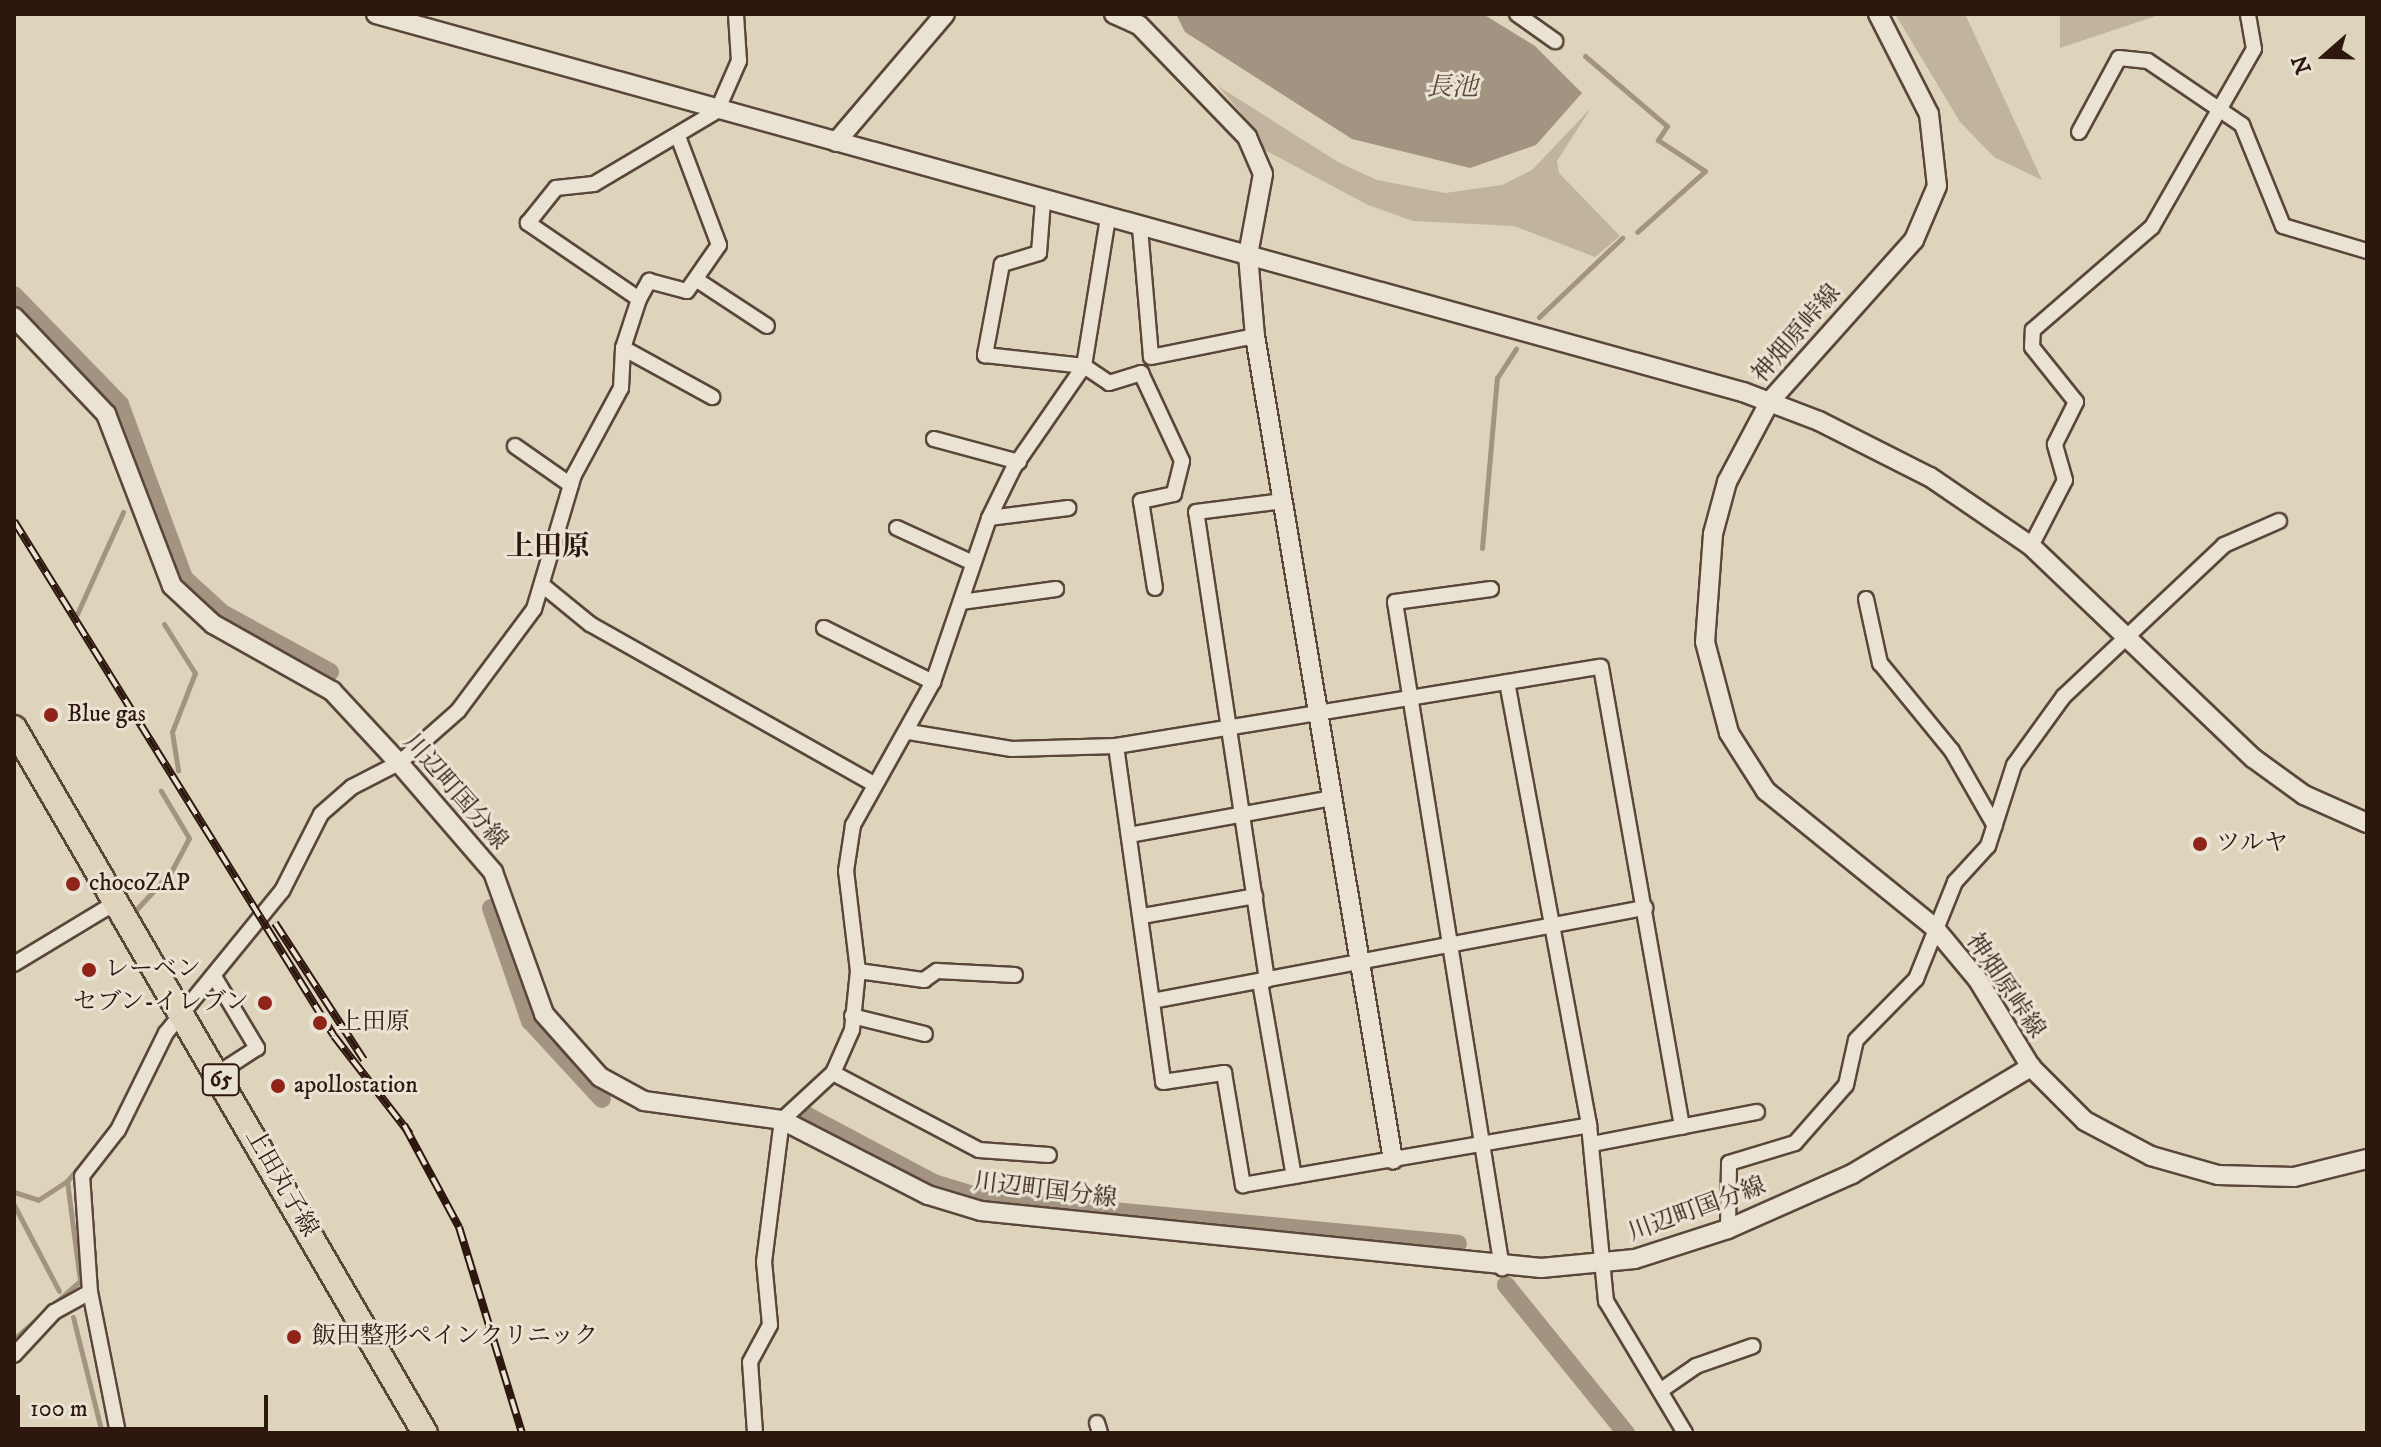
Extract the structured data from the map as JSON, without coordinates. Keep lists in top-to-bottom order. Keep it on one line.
{"streets":{"main road":["65","上田丸子線"],"street":["神畑原峠線","川辺町国分線"]},"crossings":[["神畑原峠線","川辺町国分線"]],"districts":["上田原"],"water":["長池"],"places":["Blue gas","ツルヤ","chocoZAP","レーベン","セブン-イレブン","上田原","apollostation","飯田整形ペインクリニック"],"scale_bar":"100 m","north":"left"}
